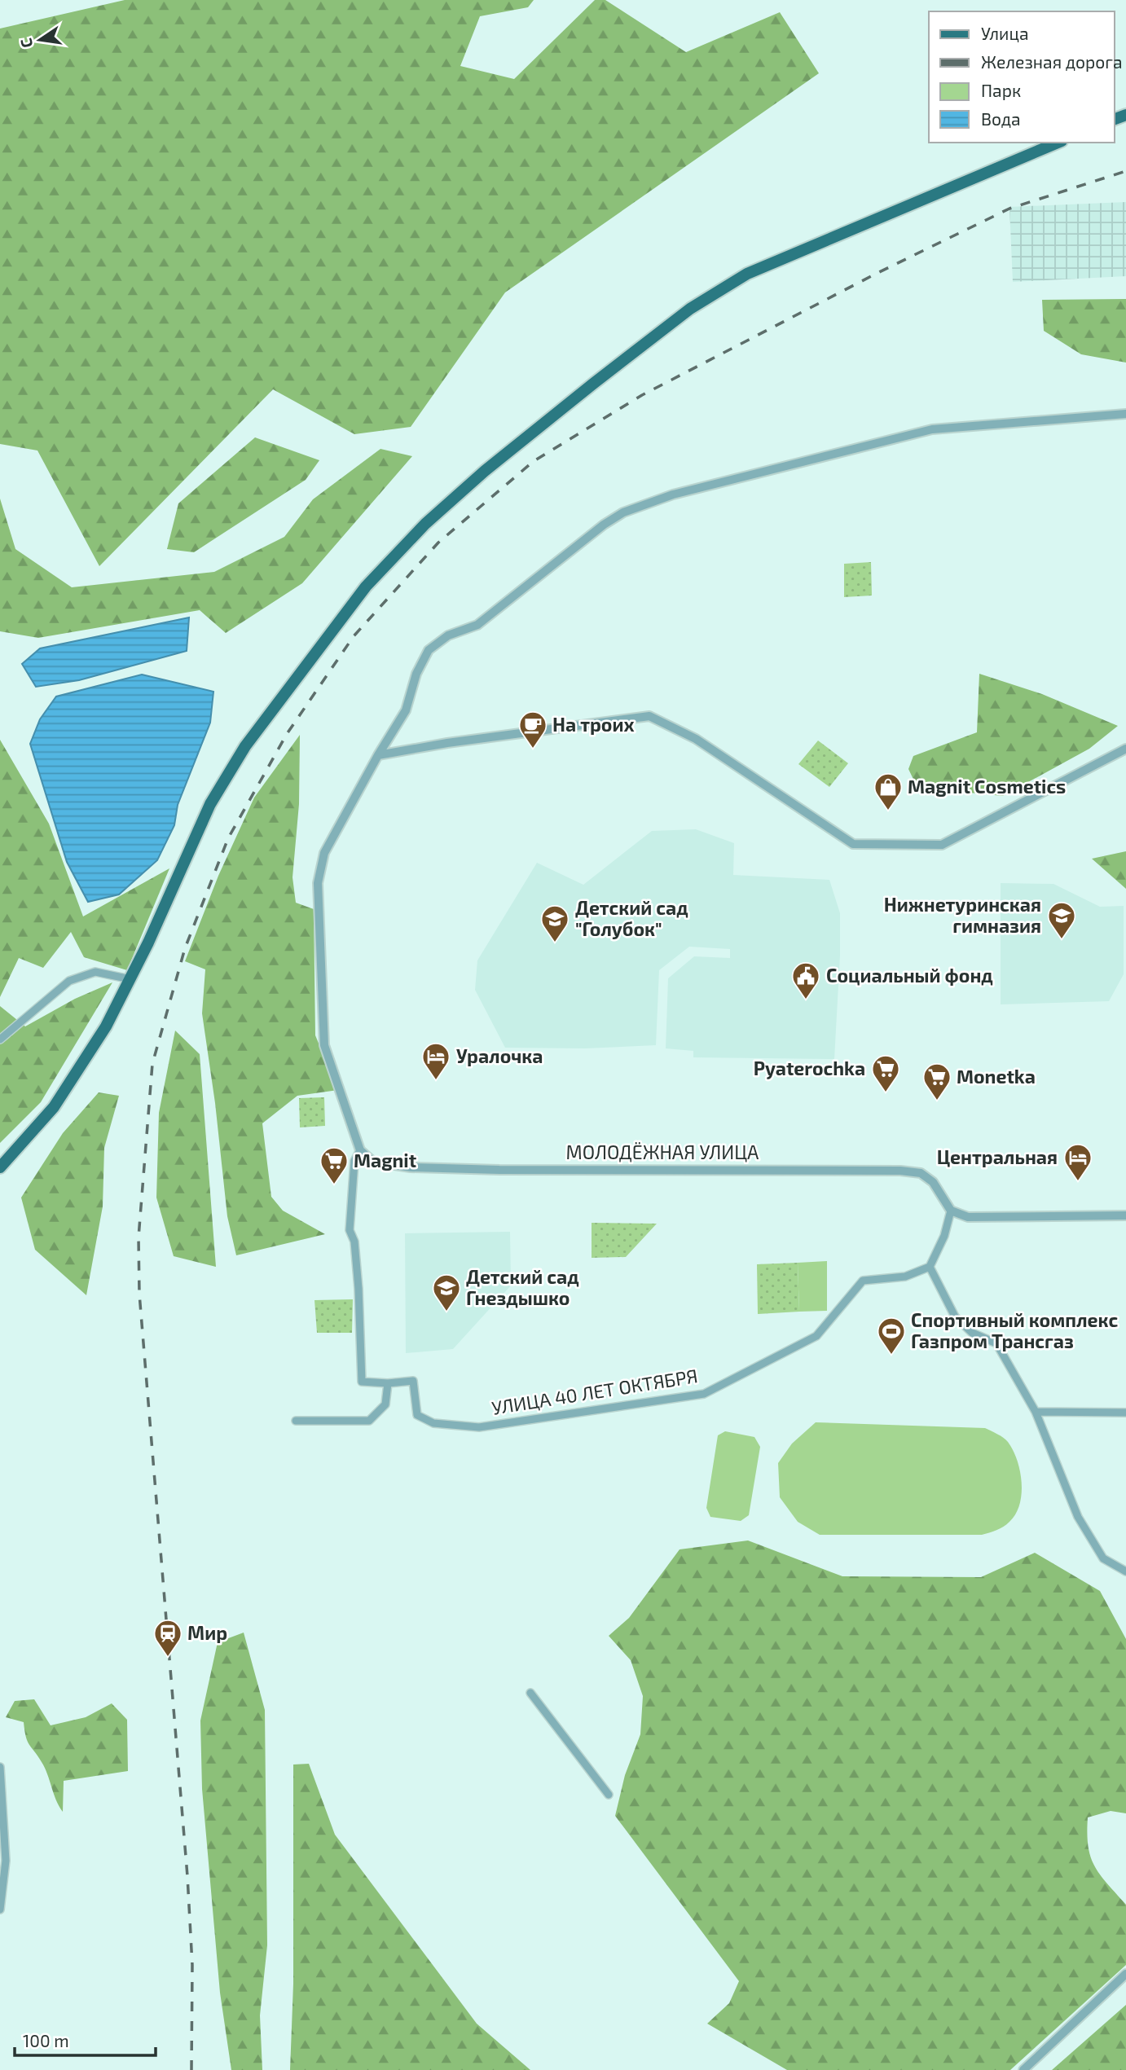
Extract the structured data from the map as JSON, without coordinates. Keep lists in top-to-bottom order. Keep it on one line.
{"streets":{"street":["МОЛОДЁЖНАЯ УЛИЦА","УЛИЦА 40 ЛЕТ ОКТЯБРЯ"]},"places":{"cafe":["На троих"],"shop":["Magnit Cosmetics"],"school or university":["Нижнетуринская гимназия","Детский сад \"Голубок\"","Детский сад Гнездышко"],"public building":["Социальный фонд"],"hotel":["Уралочка","Центральная"],"supermarket":["Pyaterochka","Monetka","Magnit"],"sports":["Спортивный комплекс Газпром Трансгаз"],"station":["Мир"]},"legend":["Улица","Железная дорога","Парк","Вода"],"scale_bar":"100 m","north":"left"}
